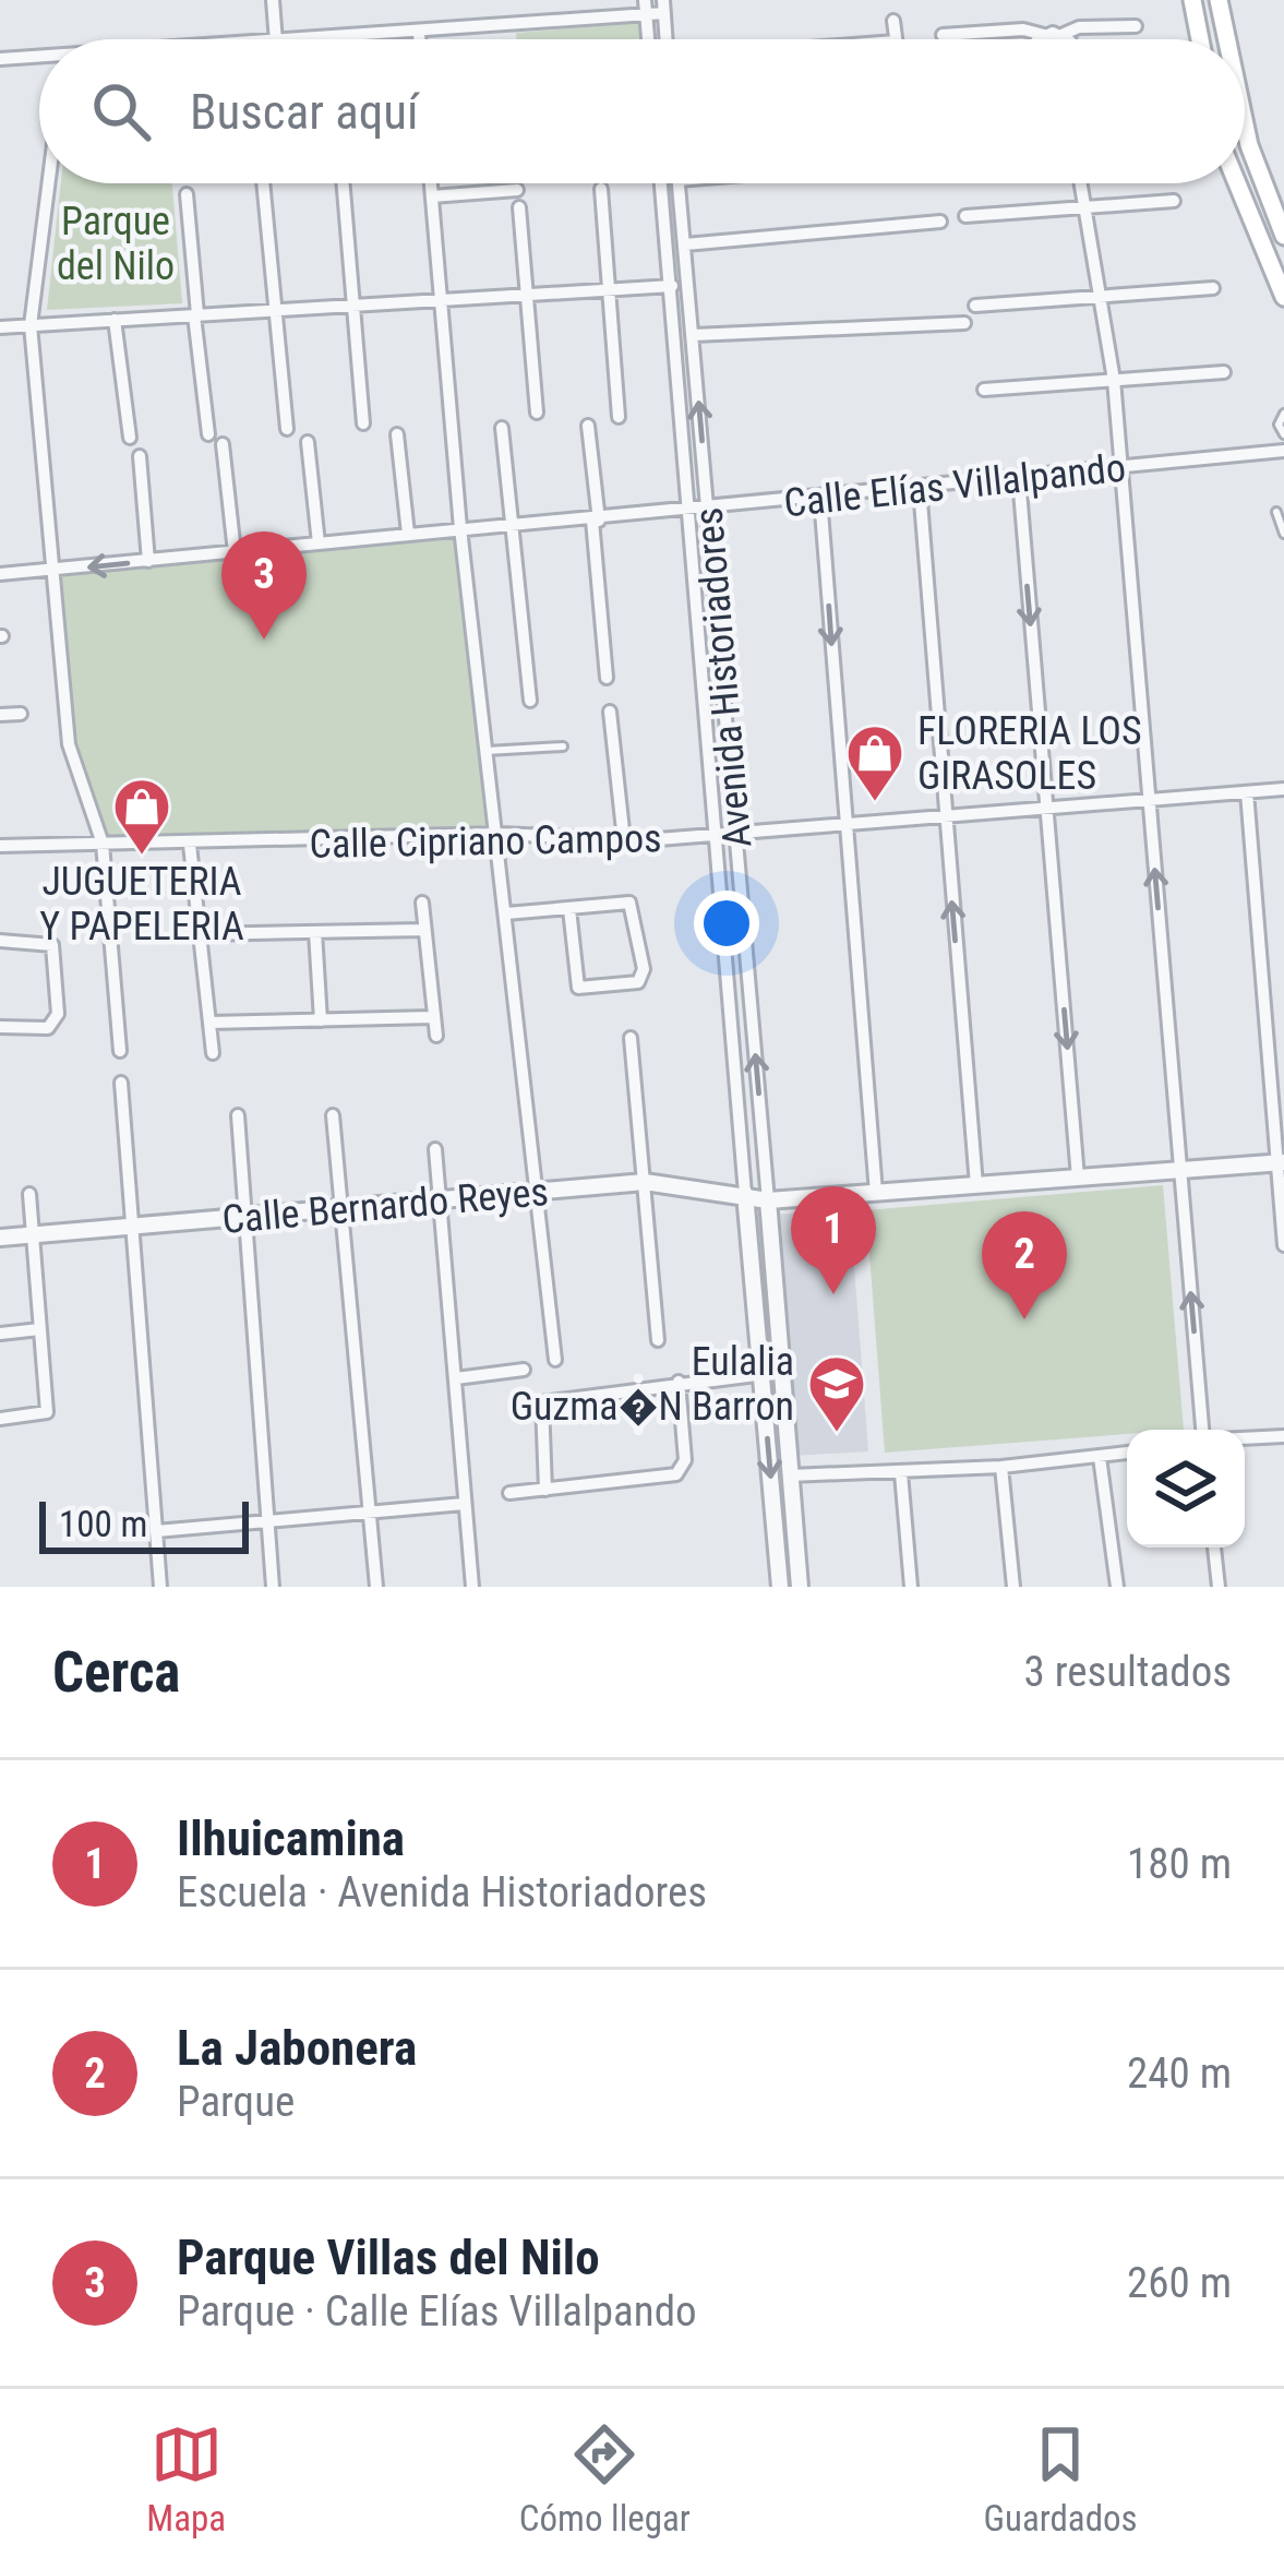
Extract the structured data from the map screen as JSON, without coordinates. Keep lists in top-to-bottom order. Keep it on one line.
{"streets":{"street":["Calle Elías Villalpando","Avenida Historiadores","Calle Cipriano Campos","Calle Bernardo Reyes"]},"crossings":[["Calle Elías Villalpando","Avenida Historiadores"],["Avenida Historiadores","Calle Cipriano Campos"],["Avenida Historiadores","Calle Bernardo Reyes"]],"parks":["Parque del Nilo"],"places":{"shop":["FLORERIA LOS GIRASOLES","JUGUETERIA Y PAPELERIA"],"school or university":["Eulalia Guzma�N Barron"]},"scale_bar":"100 m","page":{"search":"Buscar aquí","pins":["3","1","2"],"scale":"100 m","heading":["Cerca","3 resultados"],"list":[{"mark":"1","name":"Ilhuicamina","note":"Escuela · Avenida Historiadores","value":"180 m"},{"mark":"2","name":"La Jabonera","note":"Parque","value":"240 m"},{"mark":"3","name":"Parque Villas del Nilo","note":"Parque · Calle Elías Villalpando","value":"260 m"}],"nav":["Mapa","Cómo llegar","Guardados"]}}
